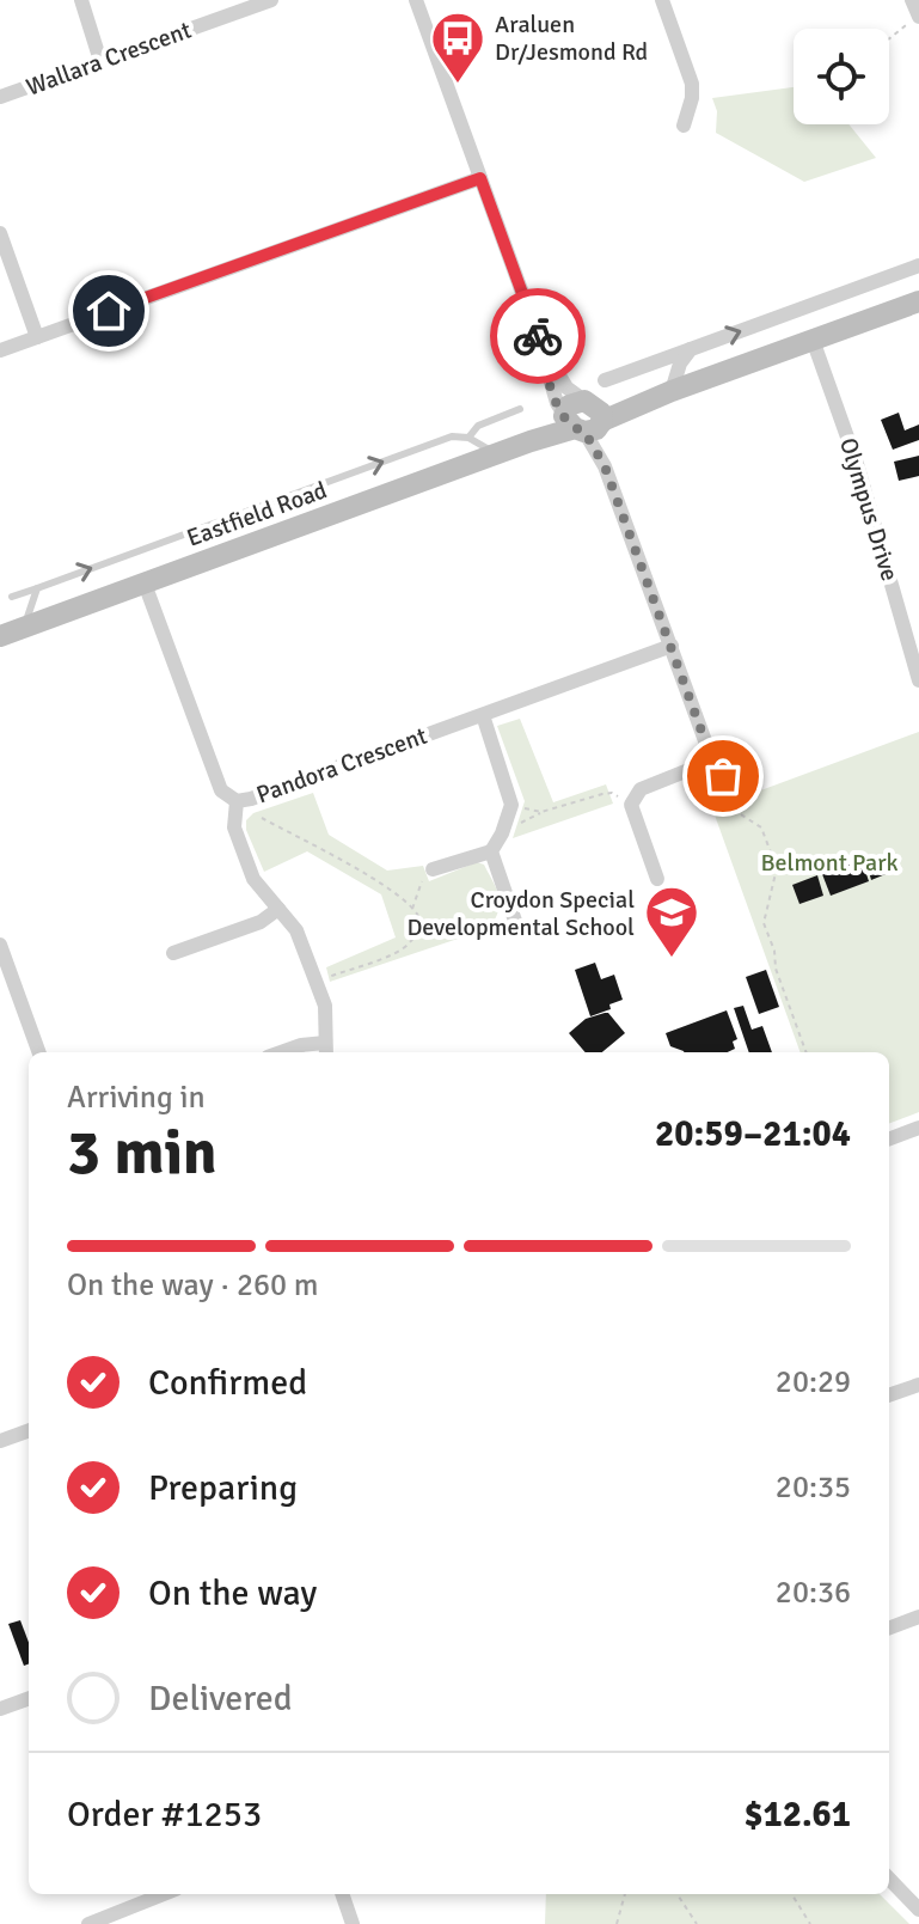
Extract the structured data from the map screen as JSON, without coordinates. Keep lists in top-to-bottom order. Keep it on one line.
{"streets":{"main road":["Eastfield Road"],"street":["Wallara Crescent","Olympus Drive","Pandora Crescent"]},"crossings":[["Olympus Drive","Eastfield Road"],["Eastfield Road","Pandora Crescent"]],"parks":["Belmont Park"],"places":{"bus stop":["Araluen Dr/Jesmond Rd"],"school or university":["Croydon Special Developmental School"]},"page":{"heading":["3 min","Arriving in","20:59–21:04"],"panel":["Order #1253","$12.61"],"bar":"On the way · 260 m","list":[["Confirmed","20:29"],["Preparing","20:35"],["On the way","20:36"],"Delivered"]}}
